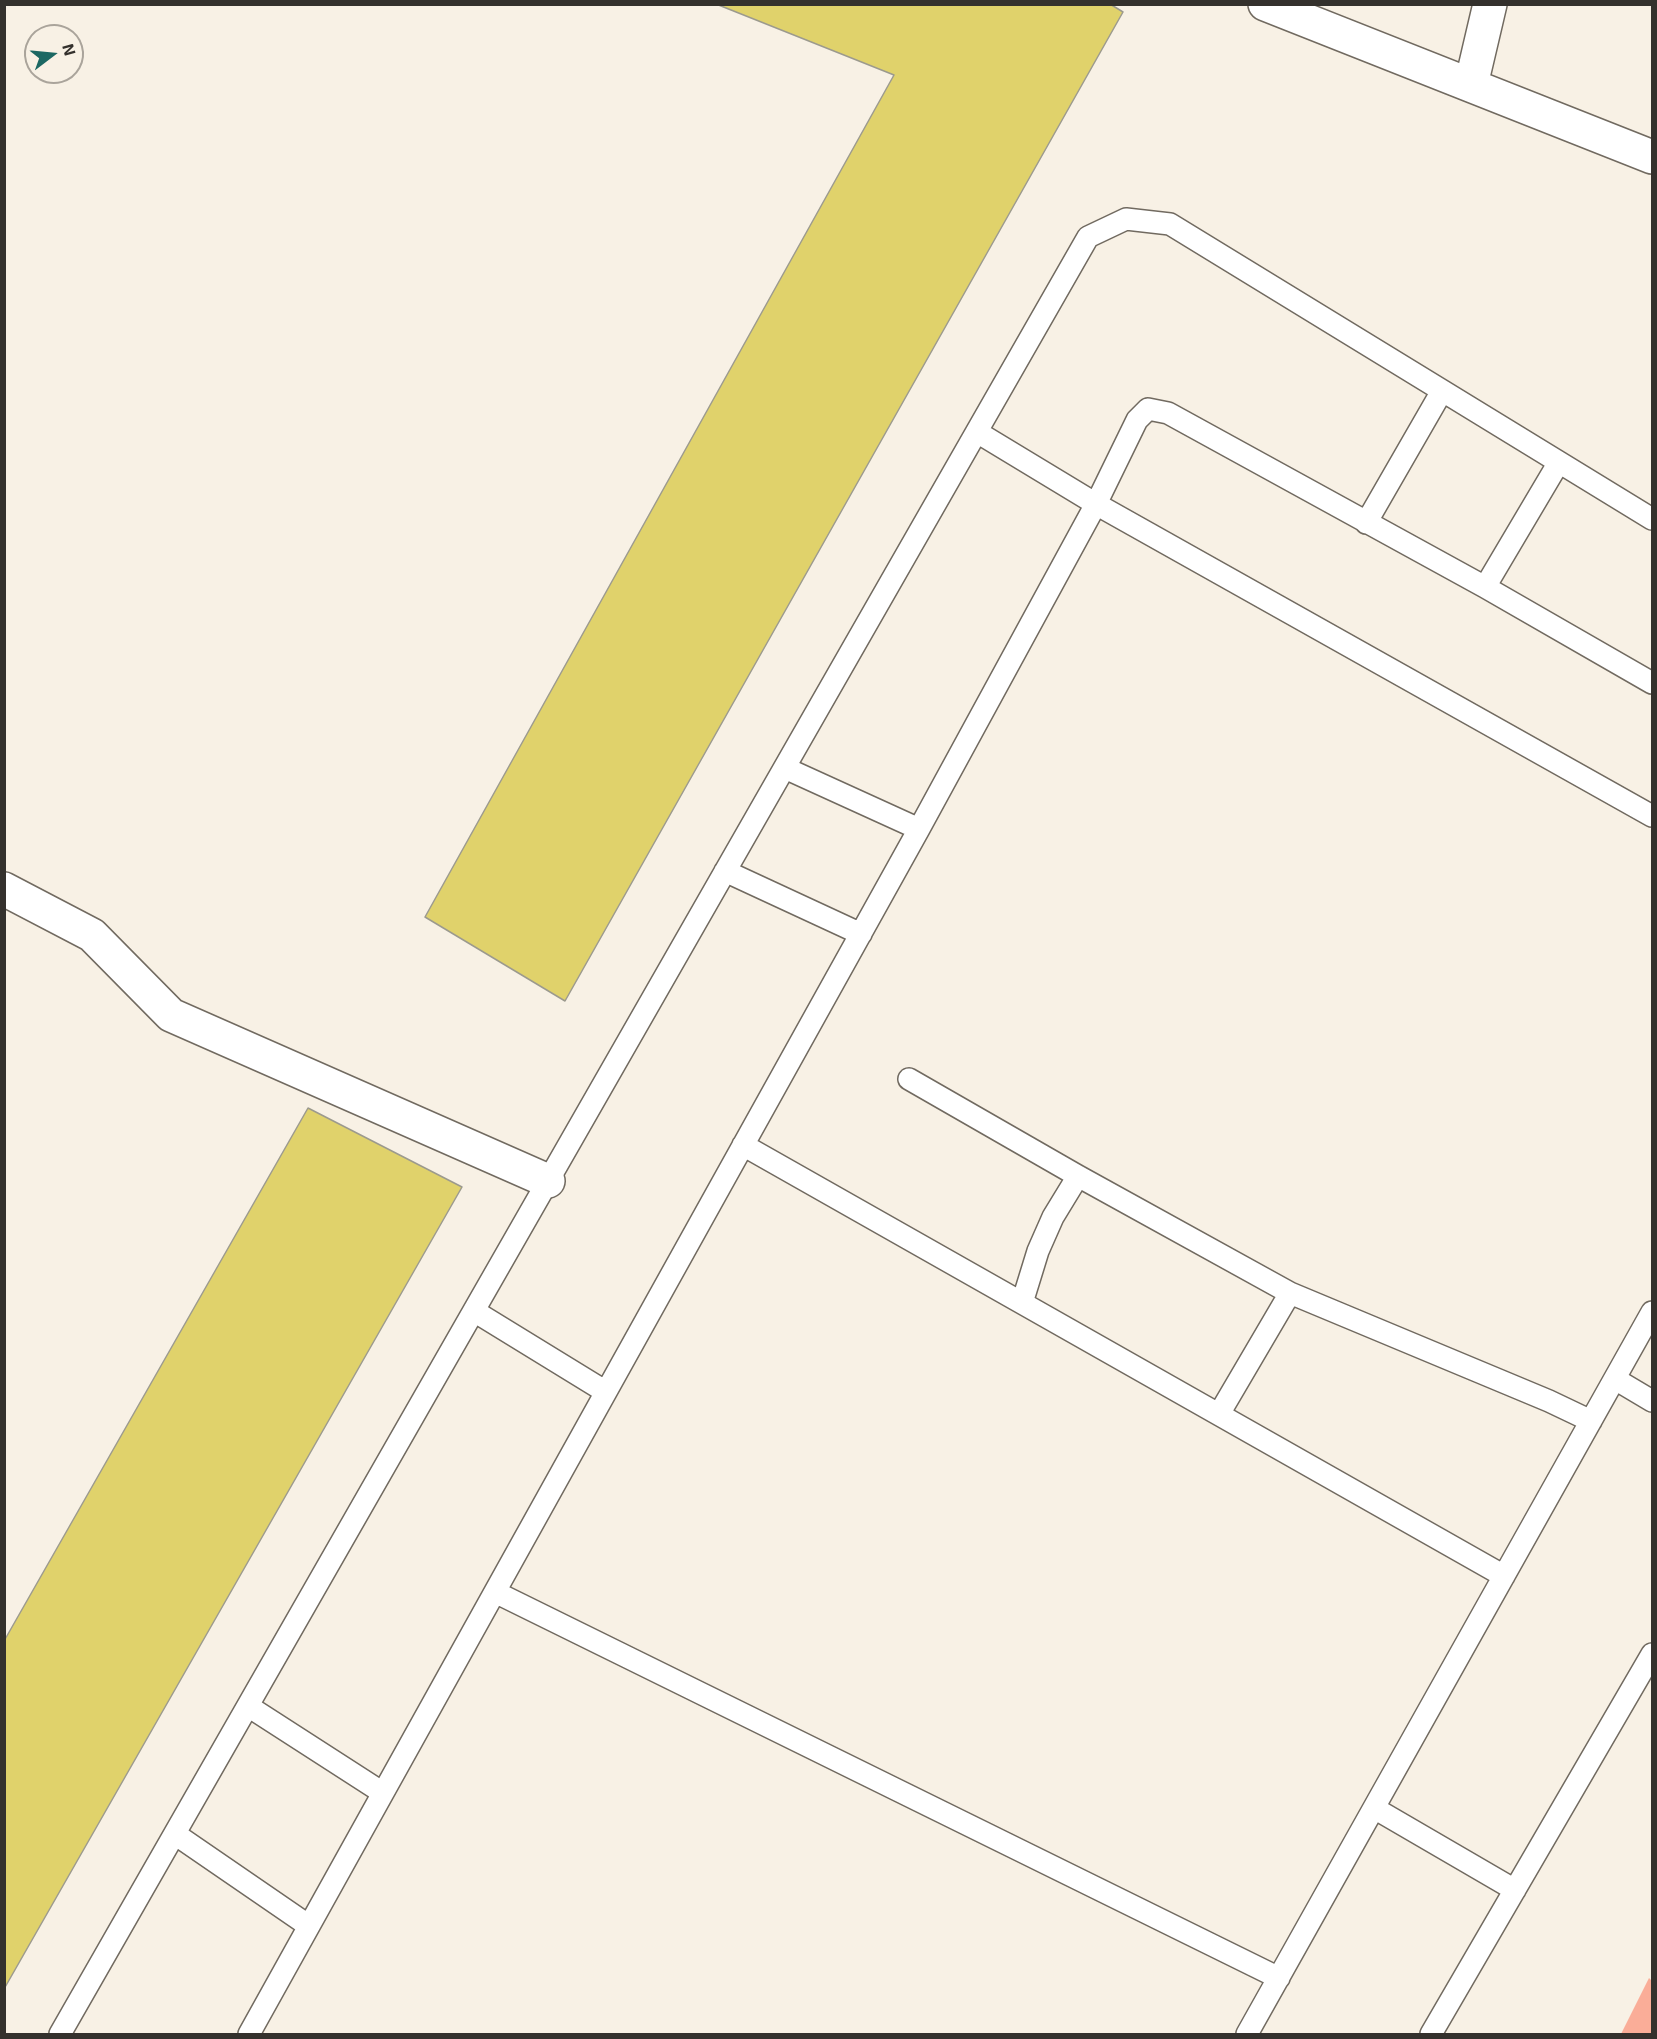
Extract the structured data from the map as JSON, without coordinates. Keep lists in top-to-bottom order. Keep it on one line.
{"north":"right"}
